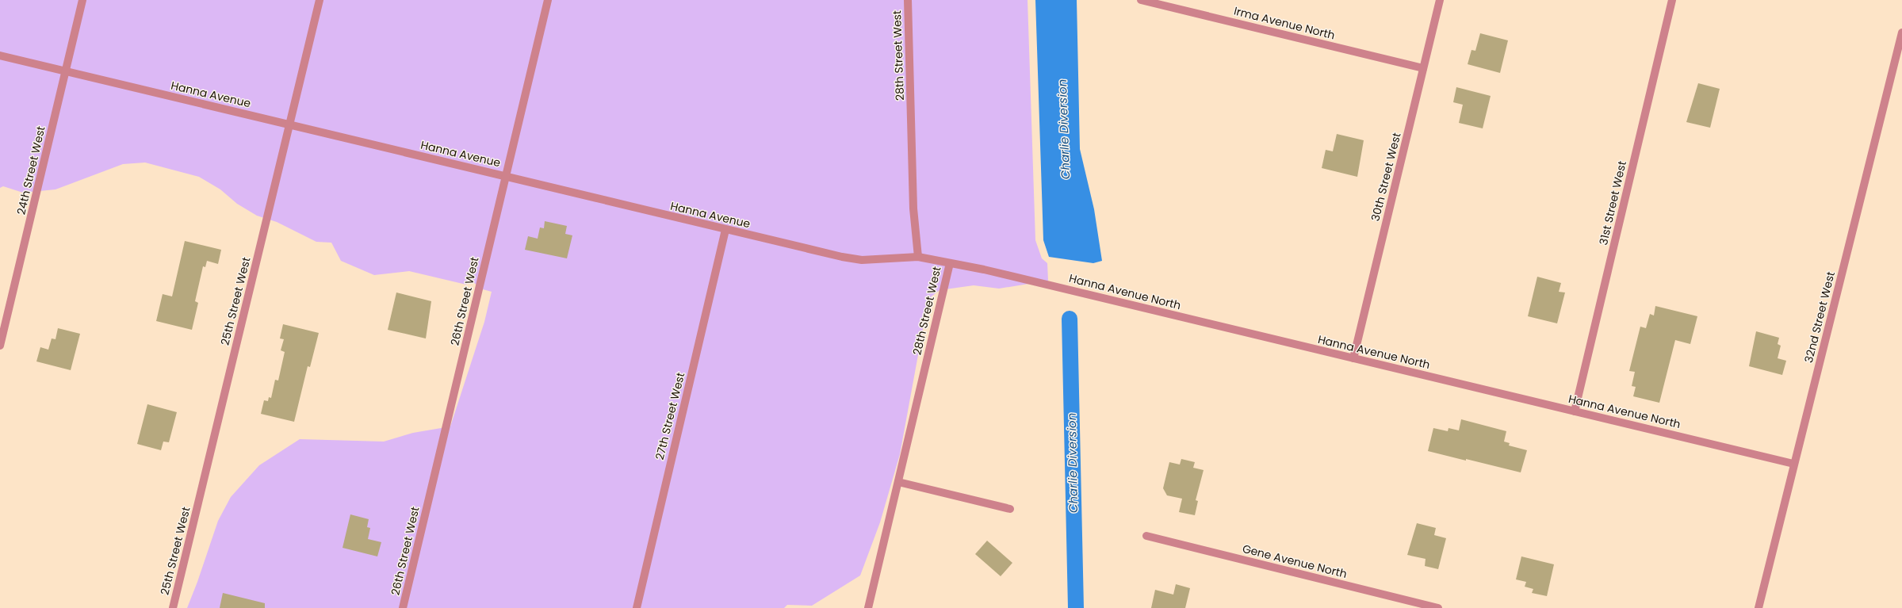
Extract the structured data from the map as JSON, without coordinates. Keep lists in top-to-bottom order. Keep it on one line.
{"streets":{"street":["Irma Avenue North","28th Street West","Hanna Avenue","24th Street West","30th Street West","31st Street West","Hanna Avenue North","25th Street West","26th Street West","32nd Street West","27th Street West","Gene Avenue North"]},"crossings":[["Irma Avenue North","30th Street West"],["28th Street West","Hanna Avenue"],["28th Street West","Hanna Avenue North"],["Hanna Avenue","24th Street West"],["Hanna Avenue","25th Street West"],["Hanna Avenue","26th Street West"],["Hanna Avenue","27th Street West"],["30th Street West","Hanna Avenue North"],["31st Street West","Hanna Avenue North"],["Hanna Avenue North","32nd Street West"]],"water":["Charlie Diversion"]}
